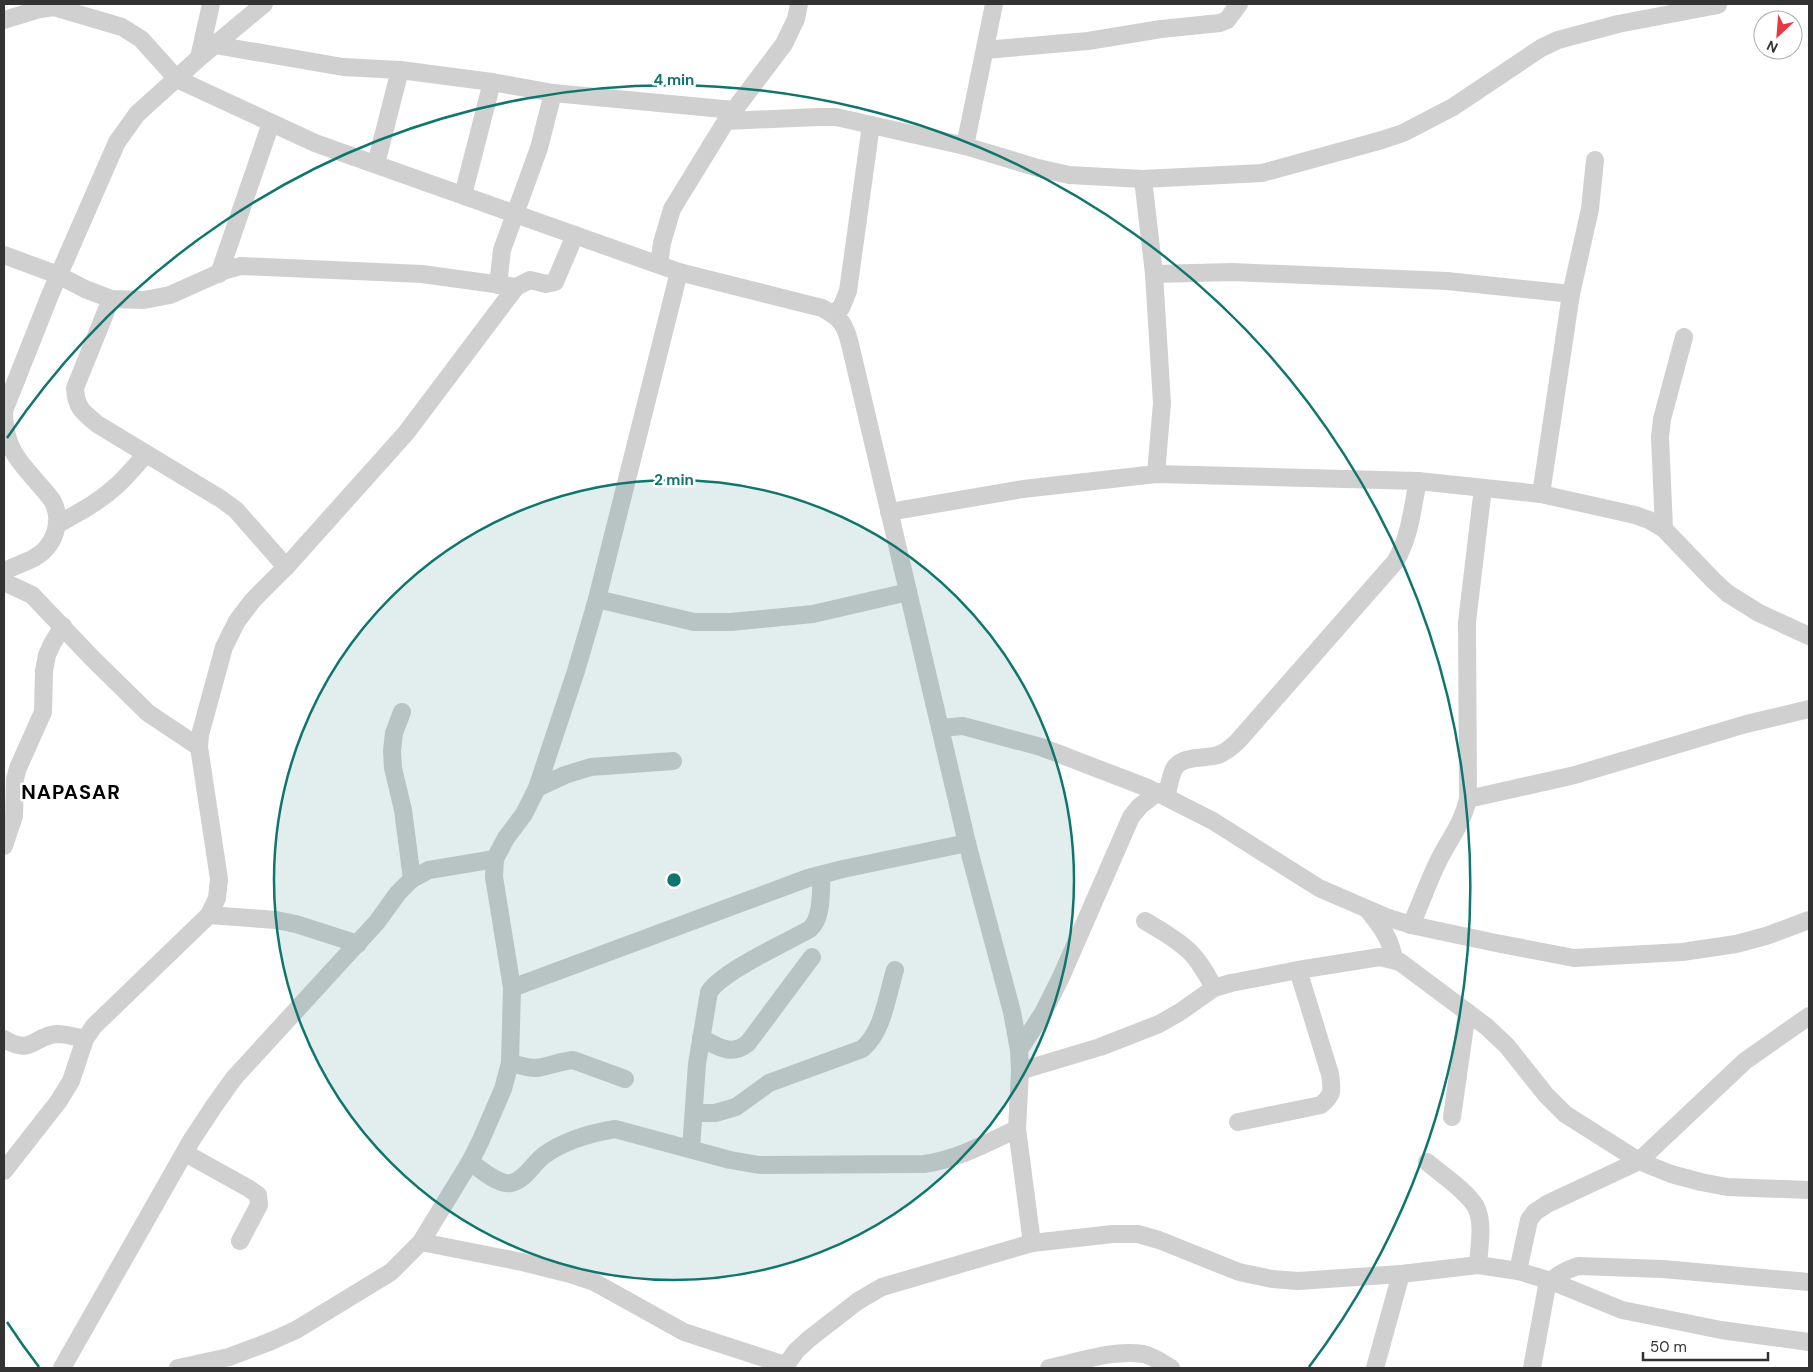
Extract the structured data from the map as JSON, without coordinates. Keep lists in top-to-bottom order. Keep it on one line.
{"districts":["NAPASAR"],"scale_bar":"50 m","north":"bottom left","rings":["4 min","2 min"]}
